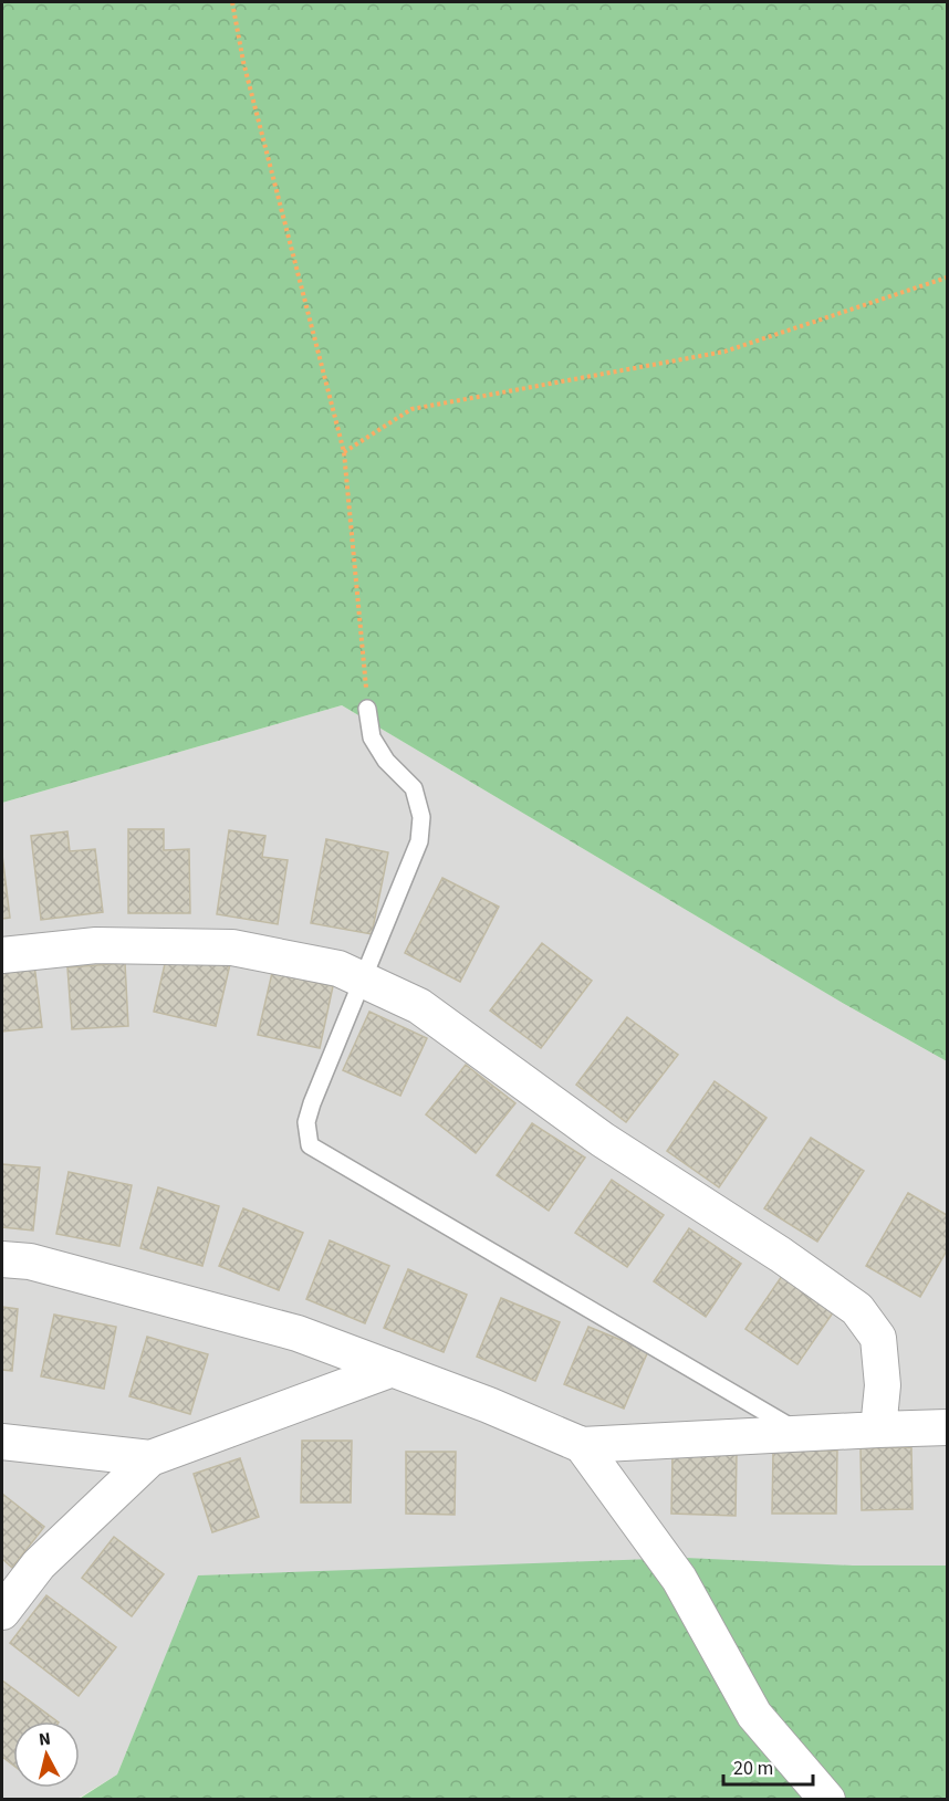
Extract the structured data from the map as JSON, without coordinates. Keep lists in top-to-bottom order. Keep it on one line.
{"scale_bar":"20 m","north":"top"}
